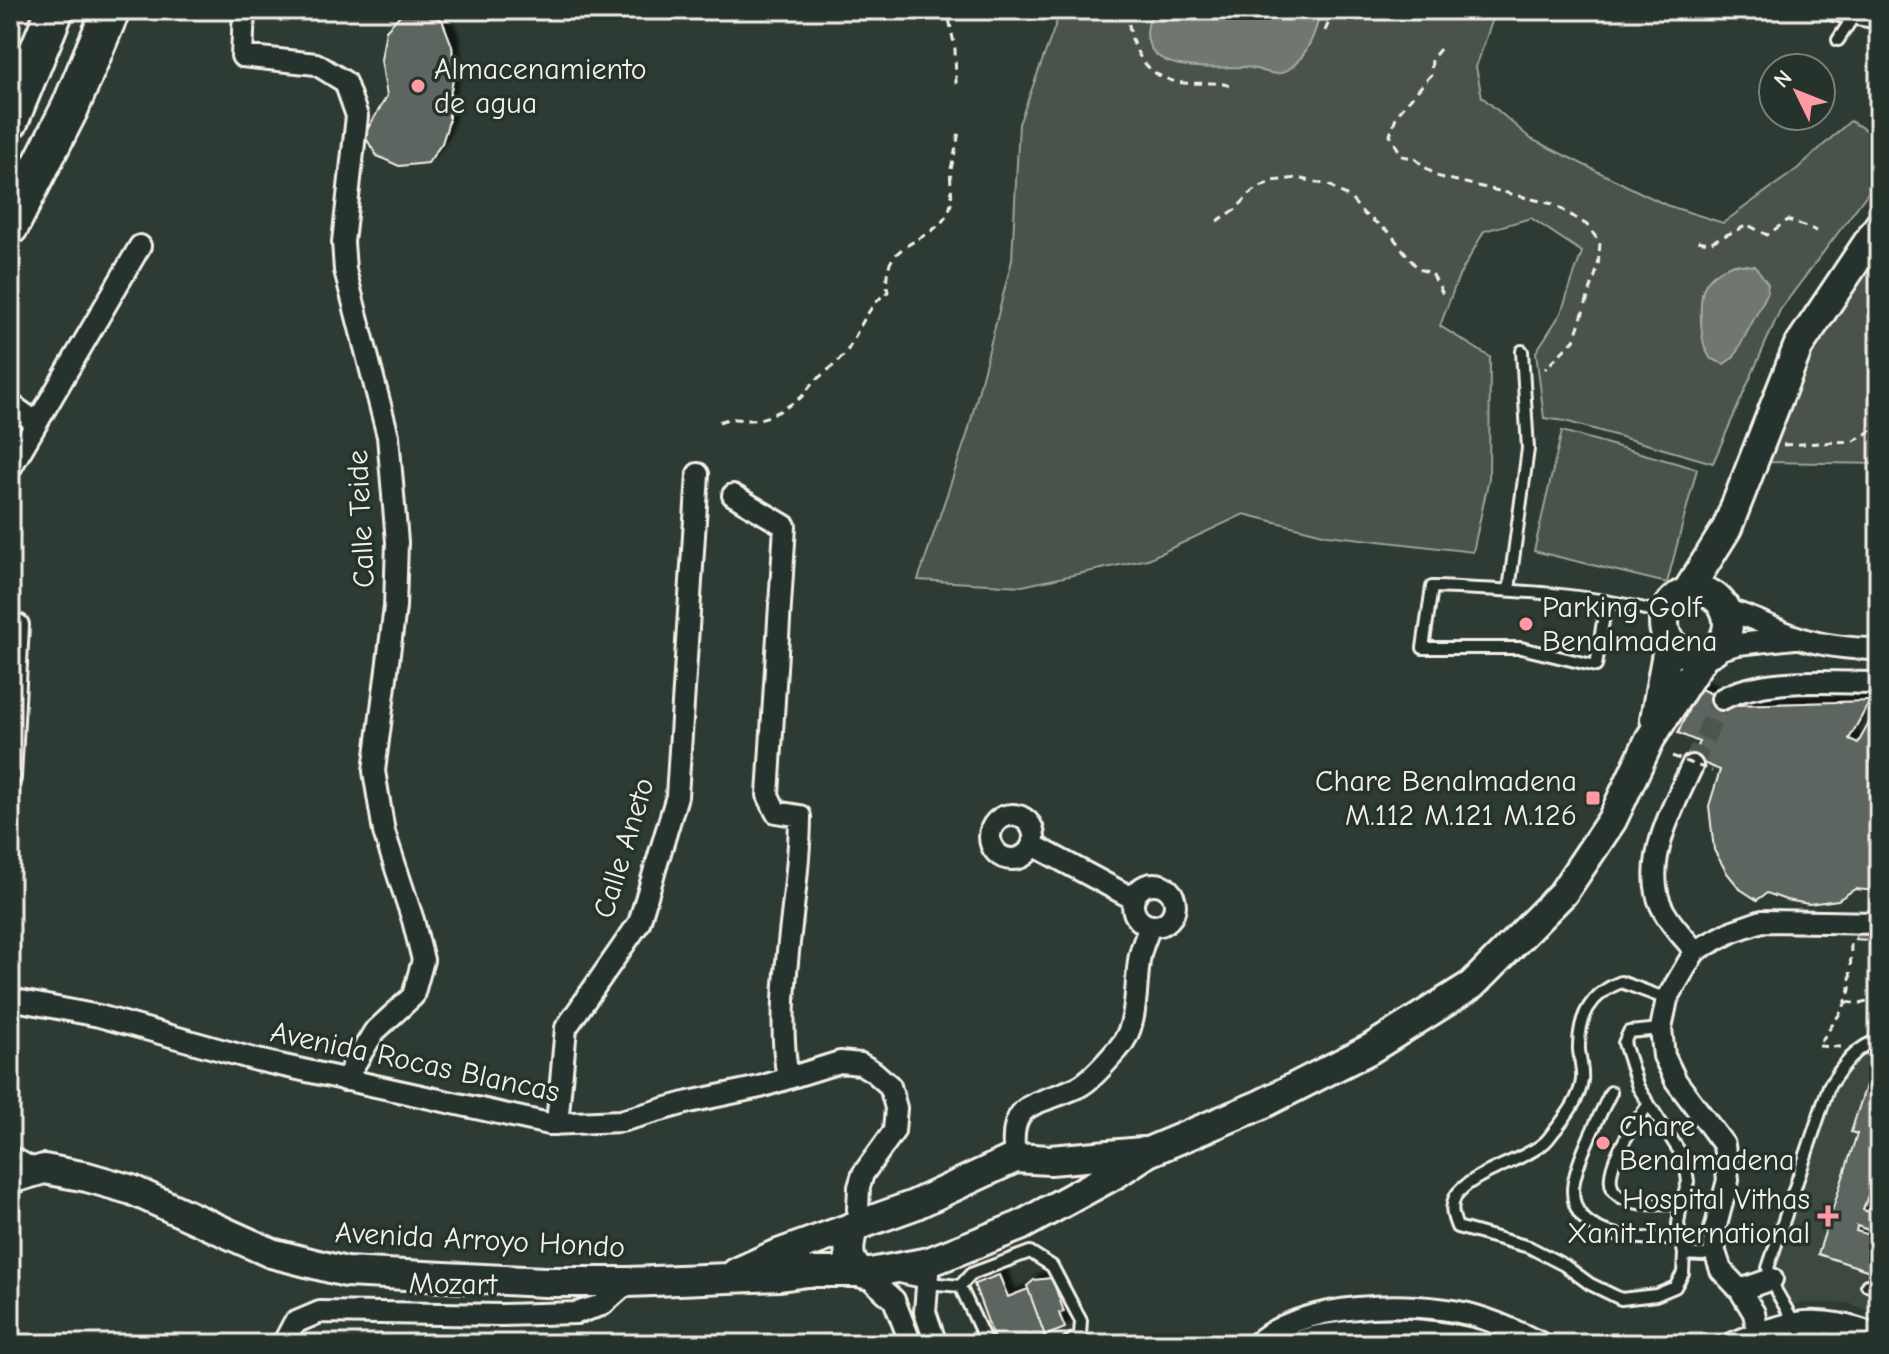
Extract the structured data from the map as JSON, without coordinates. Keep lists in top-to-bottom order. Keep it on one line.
{"streets":{"main road":["Avenida Arroyo Hondo"],"street":["Calle Teide","Calle Aneto","Avenida Rocas Blancas","Mozart"]},"crossings":[["Calle Teide","Avenida Rocas Blancas"],["Calle Aneto","Avenida Rocas Blancas"],["Avenida Rocas Blancas","Avenida Arroyo Hondo"],["Avenida Arroyo Hondo","Mozart"]],"places":{"other":["Almacenamiento de agua","Parking Golf Benalmadena","Chare Benalmadena"],"transit":["Chare Benalmadena M.112 M.121 M.126"],"health":["Hospital Vithas Xanit International"]},"north":"top left"}
